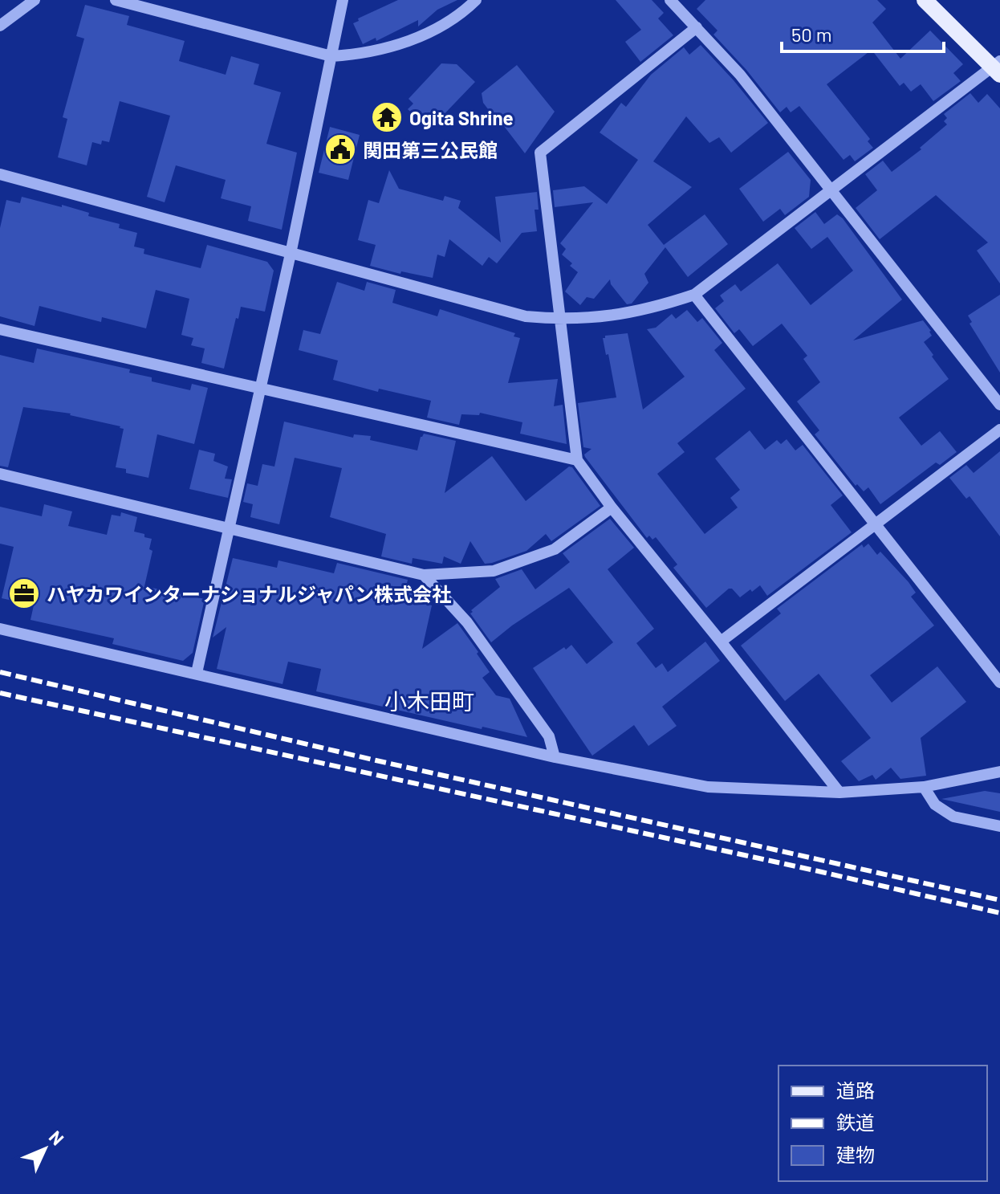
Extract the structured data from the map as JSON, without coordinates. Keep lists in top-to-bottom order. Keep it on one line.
{"districts":["小木田町"],"places":{"temple":["Ogita Shrine"],"public building":["関田第三公民館"],"office":["ハヤカワインターナショナルジャパン株式会社"]},"legend":["道路","鉄道","建物"],"scale_bar":"50 m","north":"top right"}
